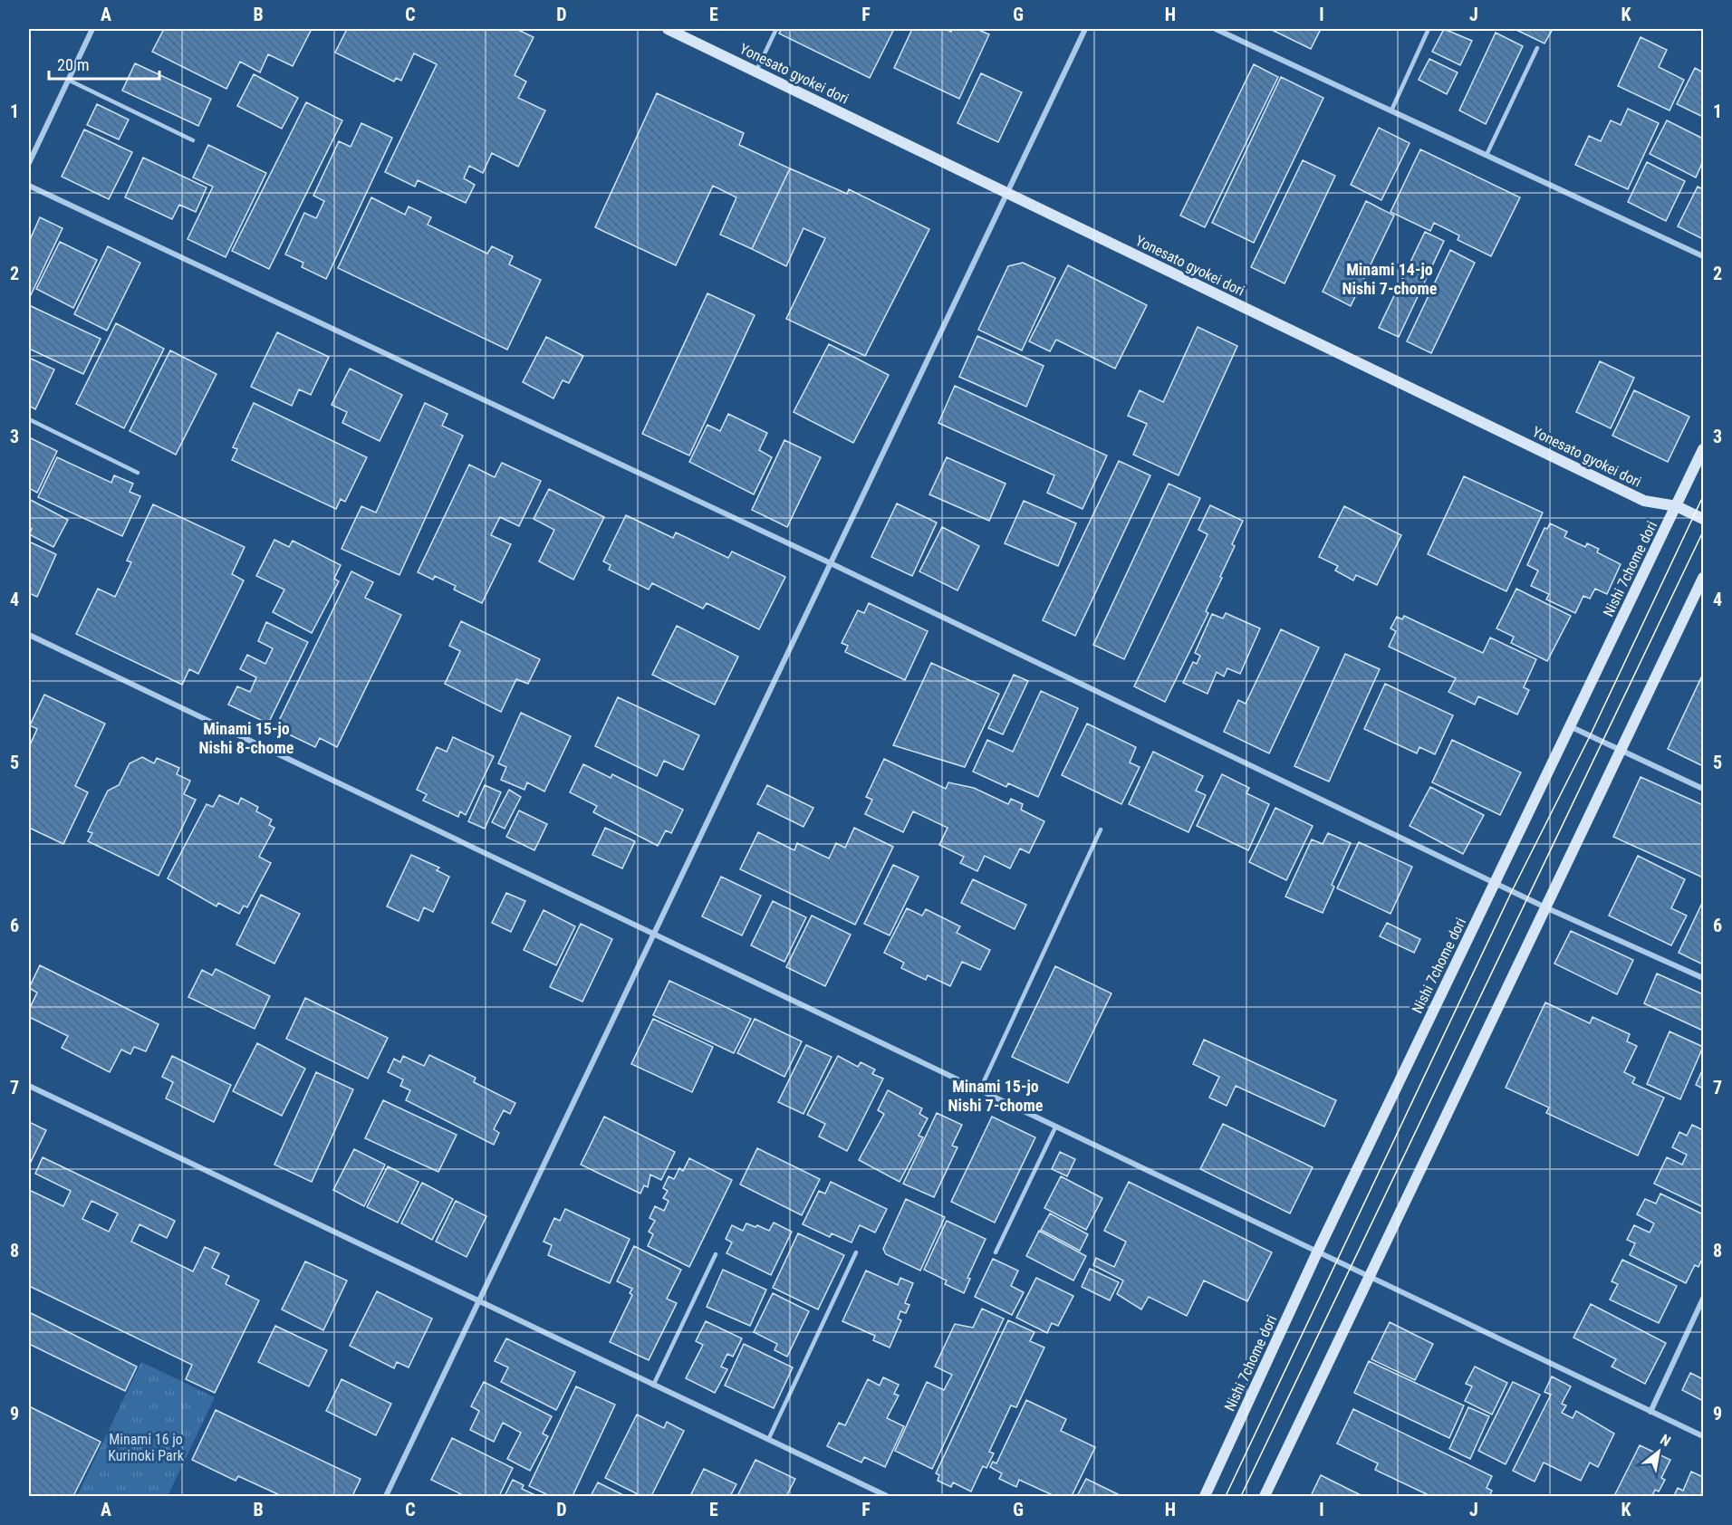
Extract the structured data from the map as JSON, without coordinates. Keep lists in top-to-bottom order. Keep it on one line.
{"streets":{"street":["Yonesato gyokei dori","Nishi 7chome dori"]},"crossings":[["Yonesato gyokei dori","Nishi 7chome dori"]],"districts":["Minami 14-jo Nishi 7-chome","Minami 15-jo Nishi 8-chome","Minami 15-jo Nishi 7-chome"],"parks":["Minami 16 jo Kurinoki Park"],"scale_bar":"20 m","north":"top right","grid":{"columns":["A","B","C","D","E","F","G","H","I","J","K"],"rows":["1","2","3","4","5","6","7","8","9"]}}
